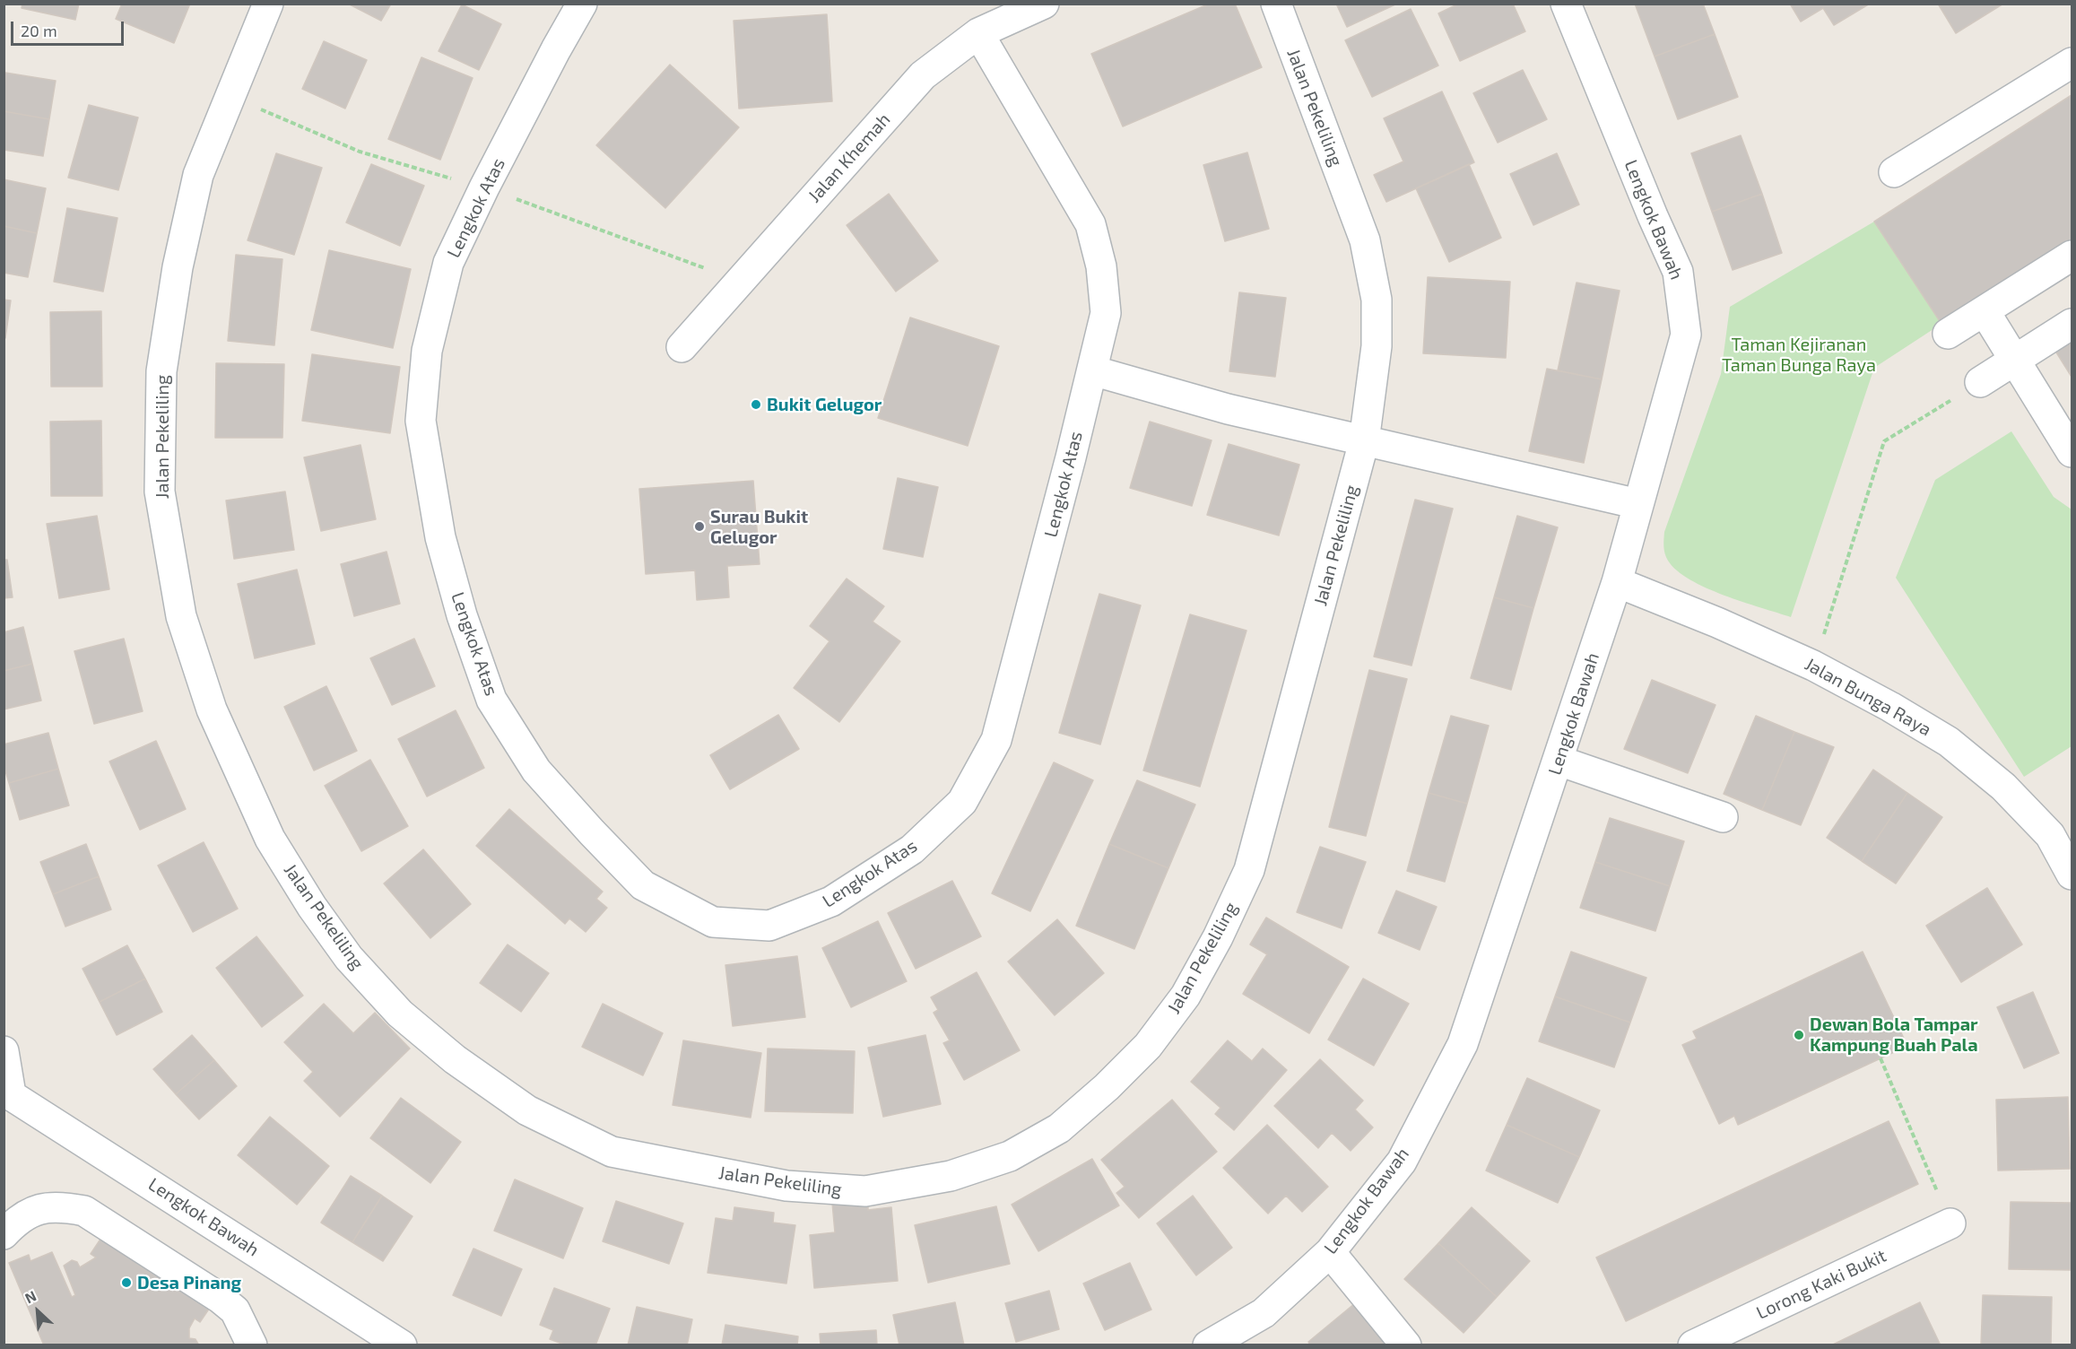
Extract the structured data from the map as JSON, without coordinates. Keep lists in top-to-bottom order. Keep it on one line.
{"streets":{"street":["Jalan Pekeliling","Jalan Khemah","Lengkok Atas","Lengkok Bawah","Jalan Bunga Raya","Lorong Kaki Bukit"]},"crossings":[["Jalan Khemah","Lengkok Atas"],["Lengkok Bawah","Jalan Bunga Raya"]],"parks":["Taman Kejiranan Taman Bunga Raya"],"places":["Bukit Gelugor","Surau Bukit Gelugor","Dewan Bola Tampar Kampung Buah Pala","Desa Pinang"],"scale_bar":"20 m","north":"top left"}
